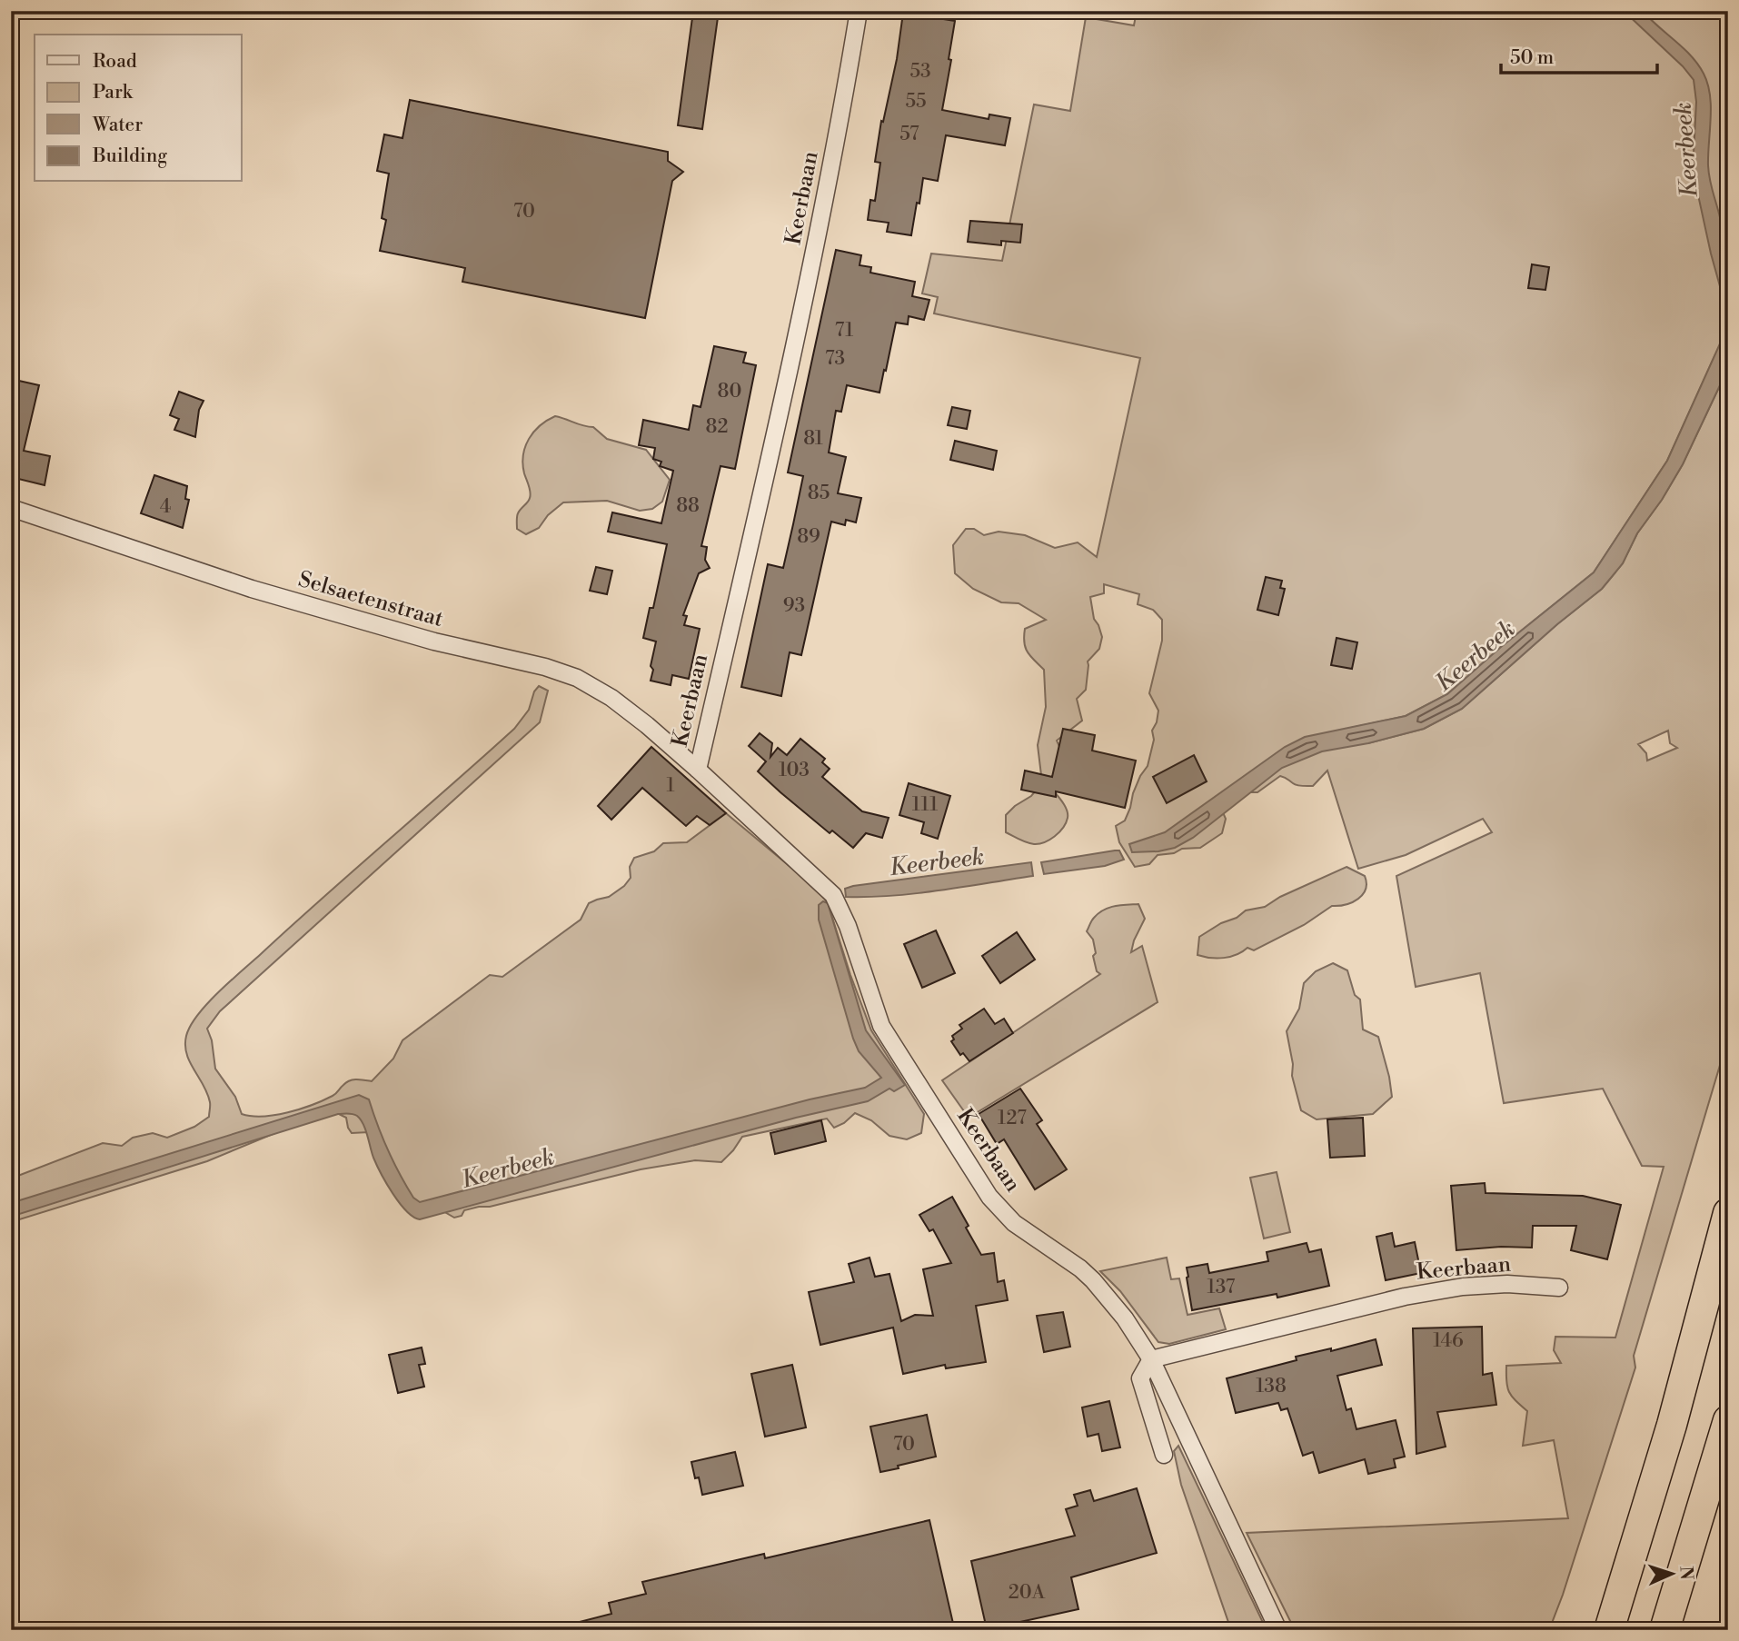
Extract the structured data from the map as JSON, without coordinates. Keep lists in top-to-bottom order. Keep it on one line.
{"streets":{"street":["Keerbaan","Selsaetenstraat"]},"crossings":[["Keerbaan","Selsaetenstraat"]],"water":["Keerbeek"],"house_numbers":["53","55","57","70","71","73","80","82","81","85","88","4","89","93","103","1","111","127","137","146","138","70","20A"],"legend":["Road","Park","Water","Building"],"scale_bar":"50 m","north":"right"}
